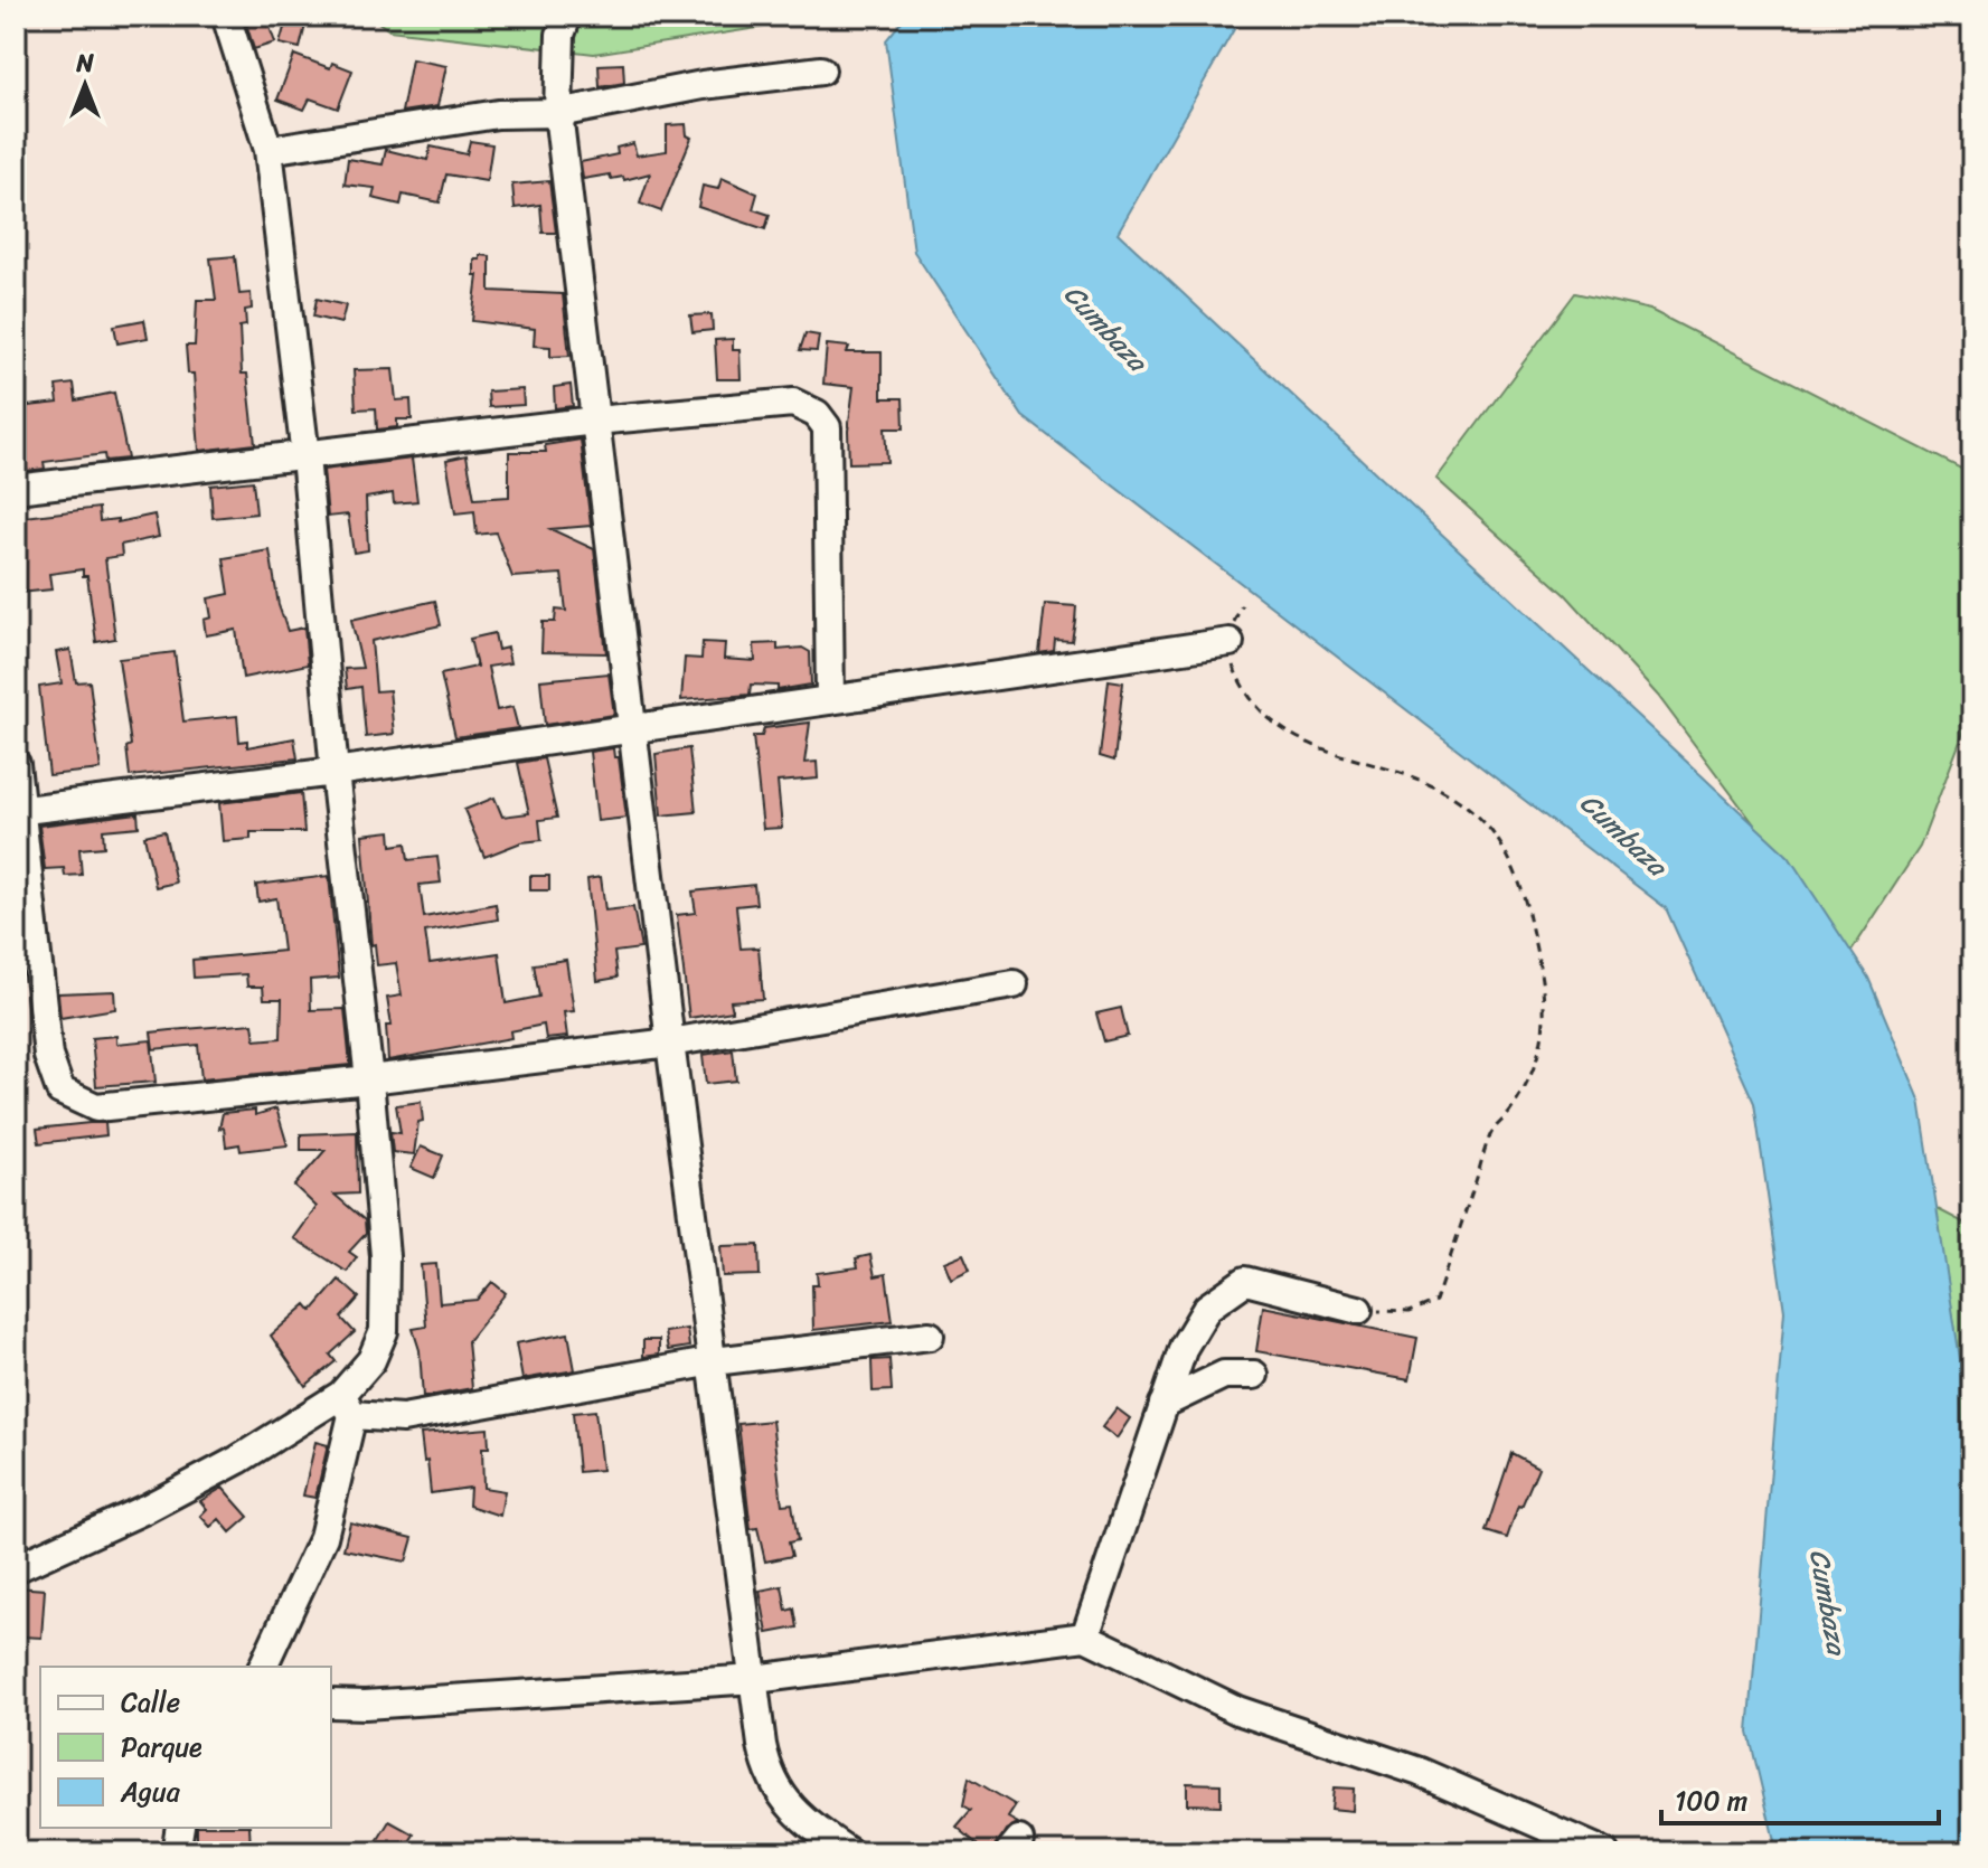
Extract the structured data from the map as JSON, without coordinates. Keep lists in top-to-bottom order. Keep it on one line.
{"water":["Cumbaza"],"legend":["Calle","Parque","Agua"],"scale_bar":"100 m","north":"top"}
